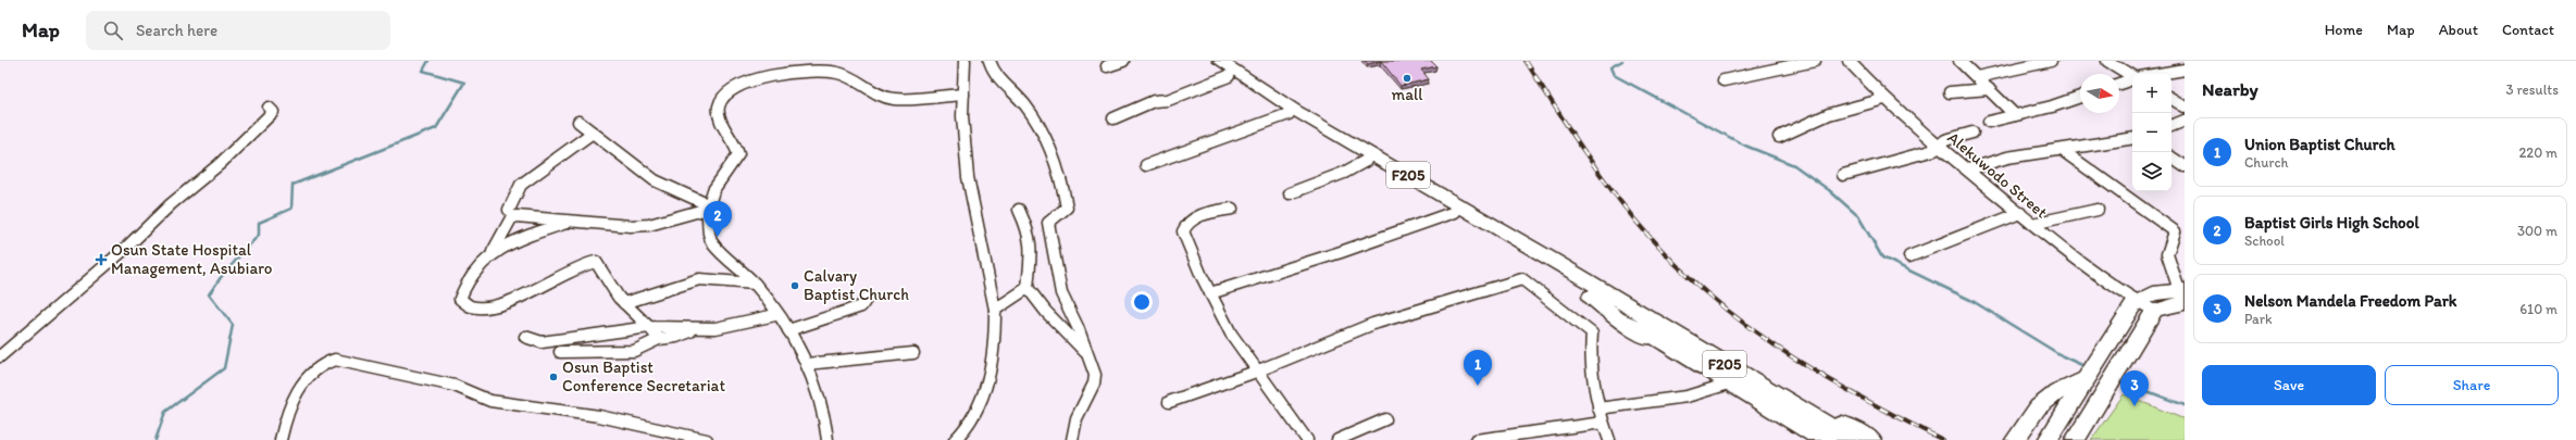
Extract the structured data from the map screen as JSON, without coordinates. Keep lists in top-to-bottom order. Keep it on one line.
{"streets":{"main road":["F205"],"street":["Alekuwodo Street"]},"places":{"other":["mall","Calvary Baptist Church","Osun Baptist Conference Secretariat"],"health":["Osun State Hospital Management, Asubiaro"]},"north":"right","page":{"header":"Map","search":"Search here","nav":["Home","Map","About","Contact"],"heading":["Nearby","3 results"],"map_buttons":["+","−"],"list":[{"mark":"1","name":"Union Baptist Church","note":"Church","value":"220 m"},{"mark":"2","name":"Baptist Girls High School","note":"School","value":"300 m"},{"mark":"3","name":"Nelson Mandela Freedom Park","note":"Park","value":"610 m"}],"pins":["2","1","3"],"buttons":["Save","Share"]}}
